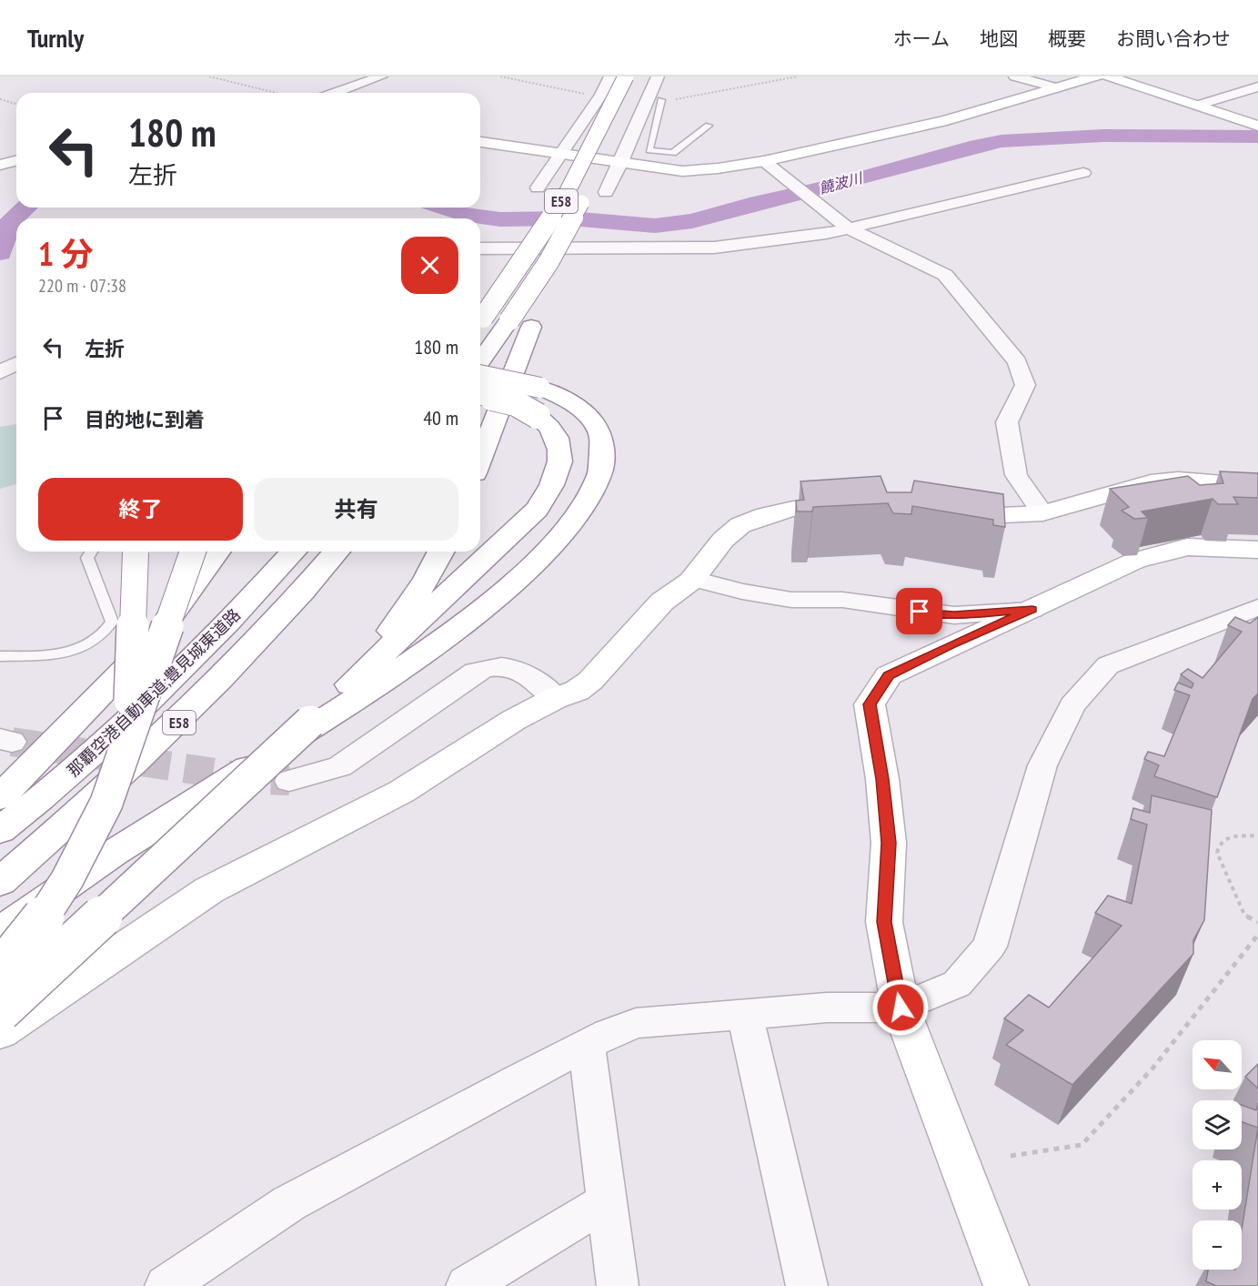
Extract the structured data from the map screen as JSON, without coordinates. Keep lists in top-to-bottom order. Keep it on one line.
{"streets":{"main road":["E58","那覇空港自動車道;豊見城東道路"]},"water":["饒波川"],"north":"top left","page":{"header":"Turnly","nav":["ホーム","地図","概要","お問い合わせ"],"turn":["180 m","左折"],"heading":["1 分","220 m · 07:38"],"list":[{"name":"左折","value":"180 m"},{"name":"目的地に到着","value":"40 m"}],"buttons":["終了","共有"],"map_buttons":["+","−"]}}
